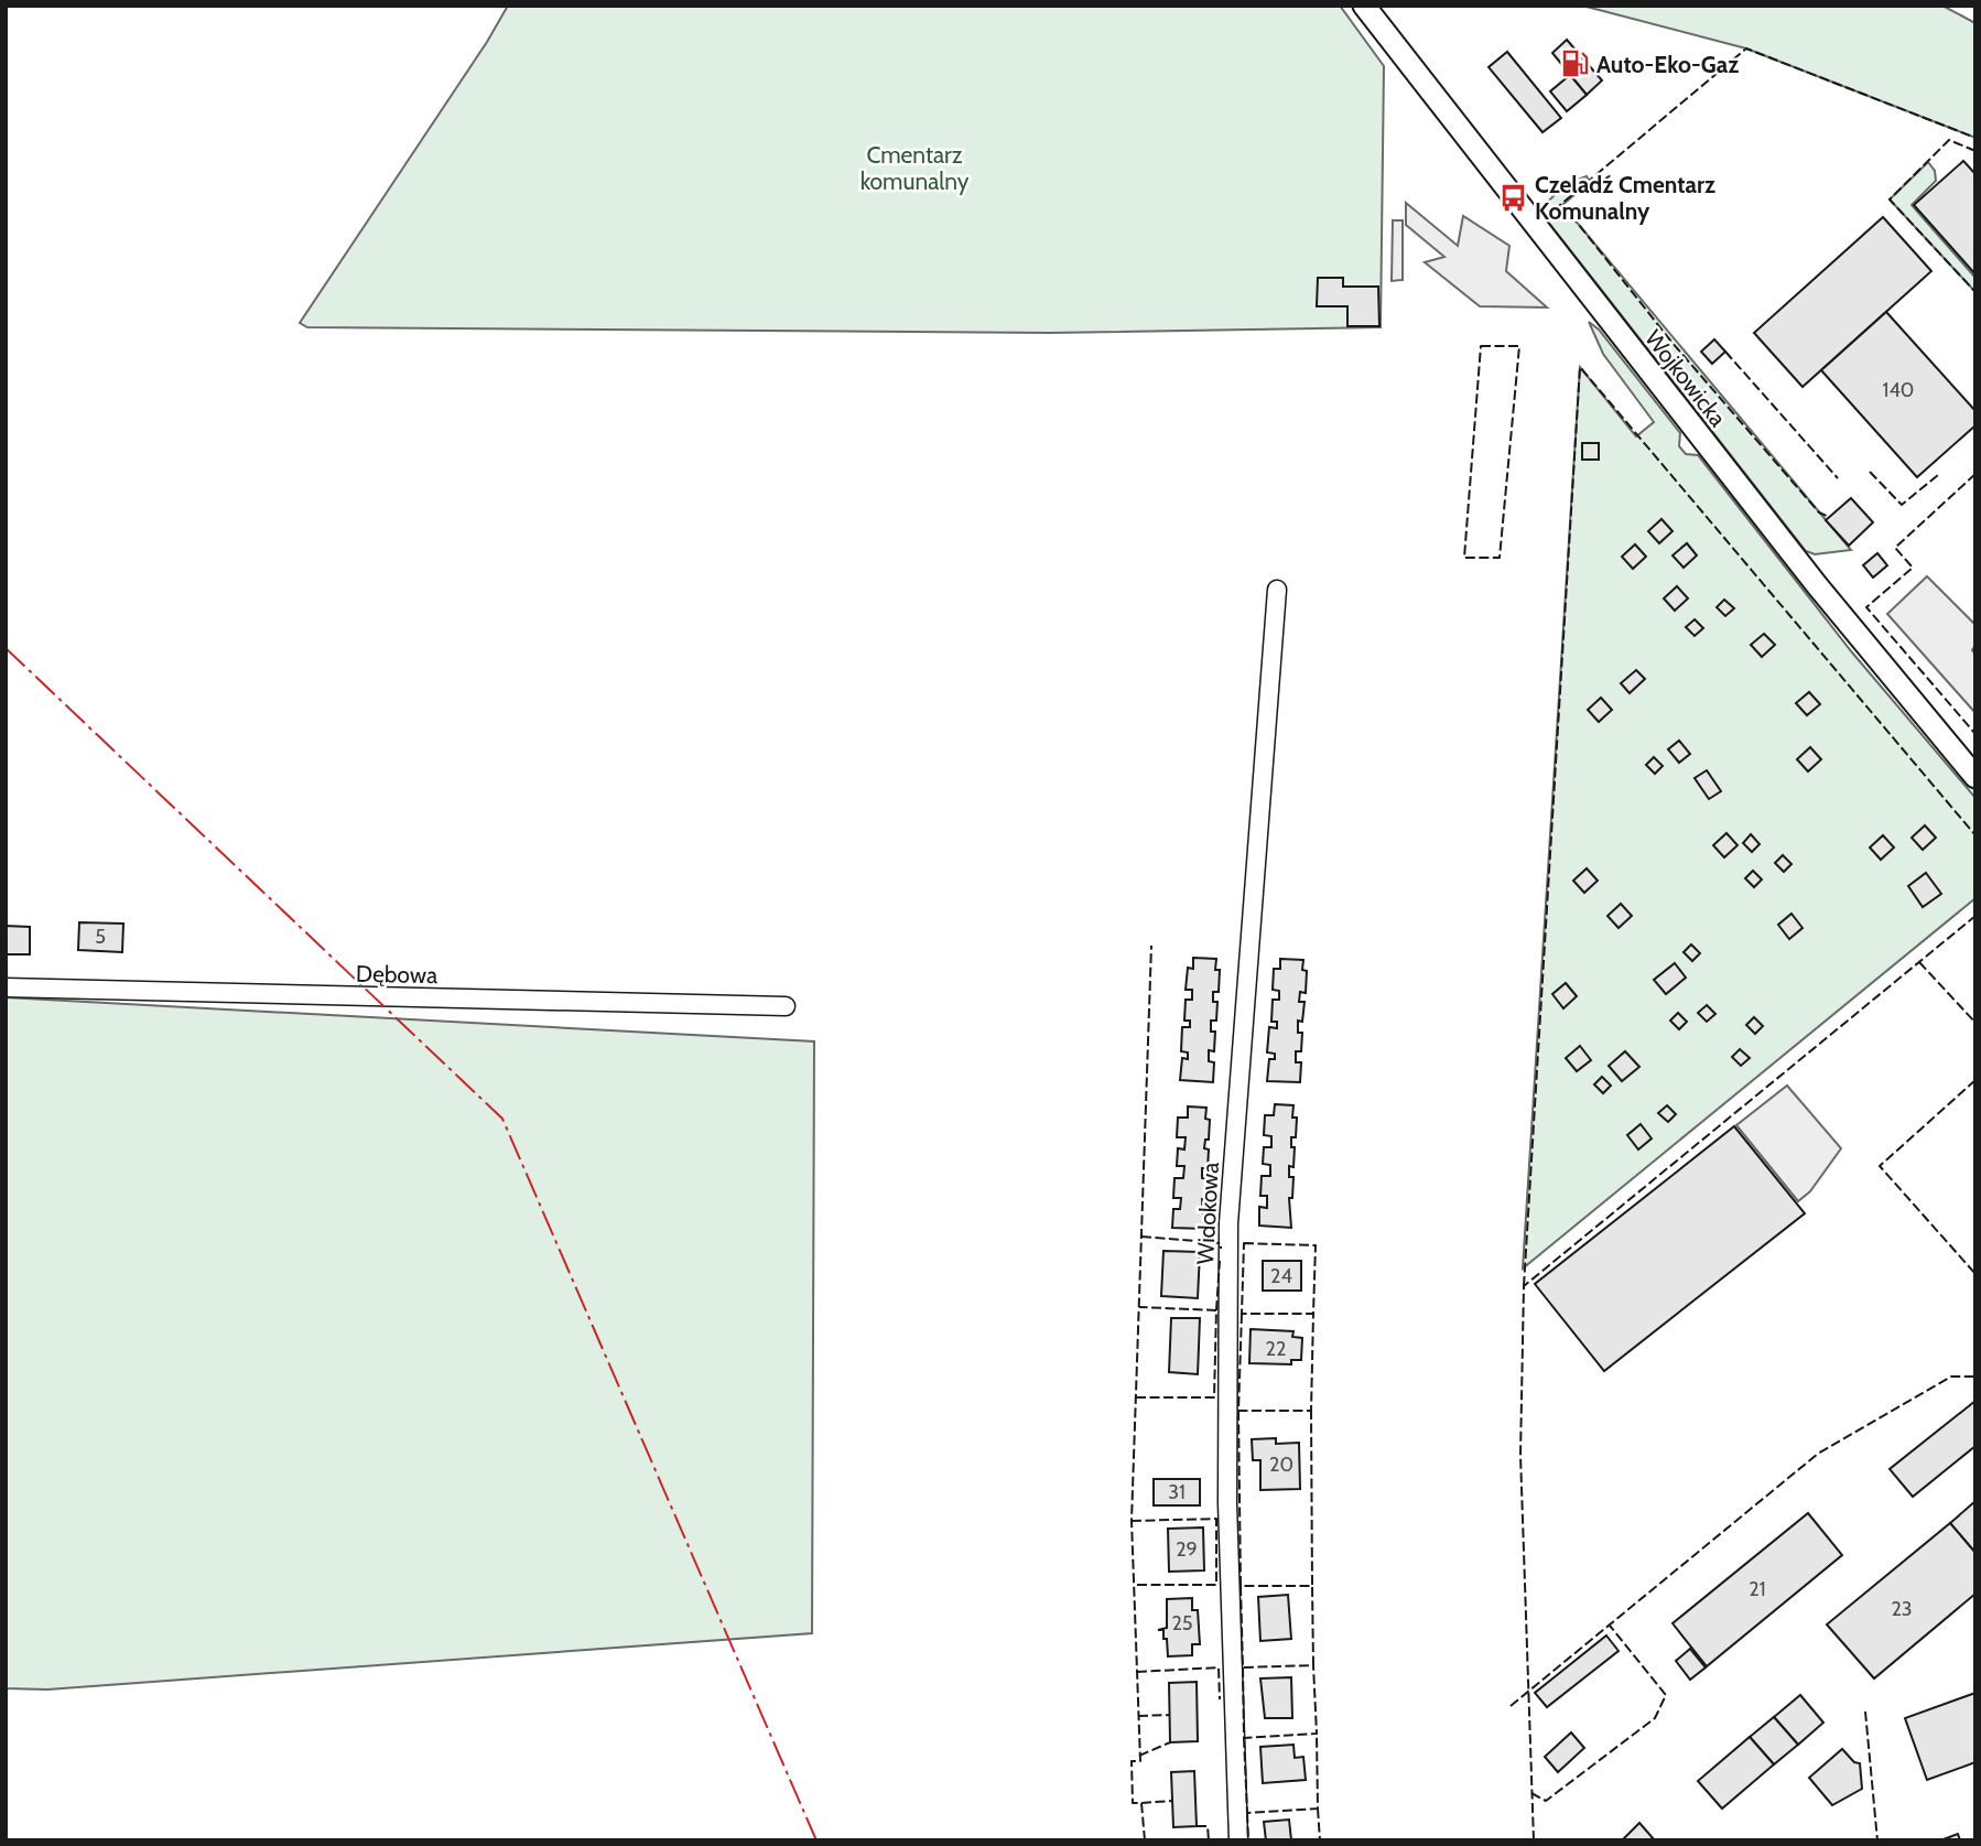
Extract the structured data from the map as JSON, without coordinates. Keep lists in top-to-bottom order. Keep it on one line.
{"streets":{"street":["Wojkowicka","Dębowa","Widokowa"]},"parks":["Cmentarz komunalny"],"places":{"fuel station":["Auto-Eko-Gaz"],"bus stop":["Czeladź Cmentarz Komunalny"]},"house_numbers":["140","5","24","22","20","31","29","21","23","25"]}
